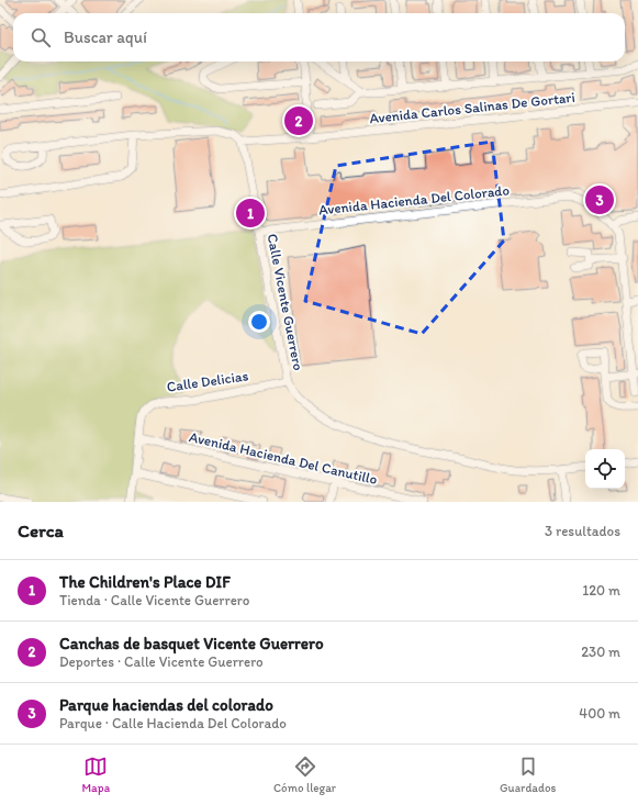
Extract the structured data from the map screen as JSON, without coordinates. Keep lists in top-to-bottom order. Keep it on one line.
{"streets":{"street":["Avenida Carlos Salinas De Gortari","Avenida Hacienda Del Colorado","Calle Vicente Guerrero","Calle Delicias","Avenida Hacienda Del Canutillo"]},"crossings":[["Avenida Carlos Salinas De Gortari","Calle Vicente Guerrero"],["Avenida Hacienda Del Colorado","Calle Vicente Guerrero"],["Calle Vicente Guerrero","Calle Delicias"],["Calle Delicias","Avenida Hacienda Del Canutillo"]],"page":{"search":"Buscar aquí","pins":["2","3","1"],"heading":["Cerca","3 resultados"],"list":[{"mark":"1","name":"The Children's Place DIF","note":"Tienda · Calle Vicente Guerrero","value":"120 m"},{"mark":"2","name":"Canchas de basquet Vicente Guerrero","note":"Deportes · Calle Vicente Guerrero","value":"230 m"},{"mark":"3","name":"Parque haciendas del colorado","note":"Parque · Calle Hacienda Del Colorado","value":"400 m"}],"nav":["Mapa","Cómo llegar","Guardados"]}}
